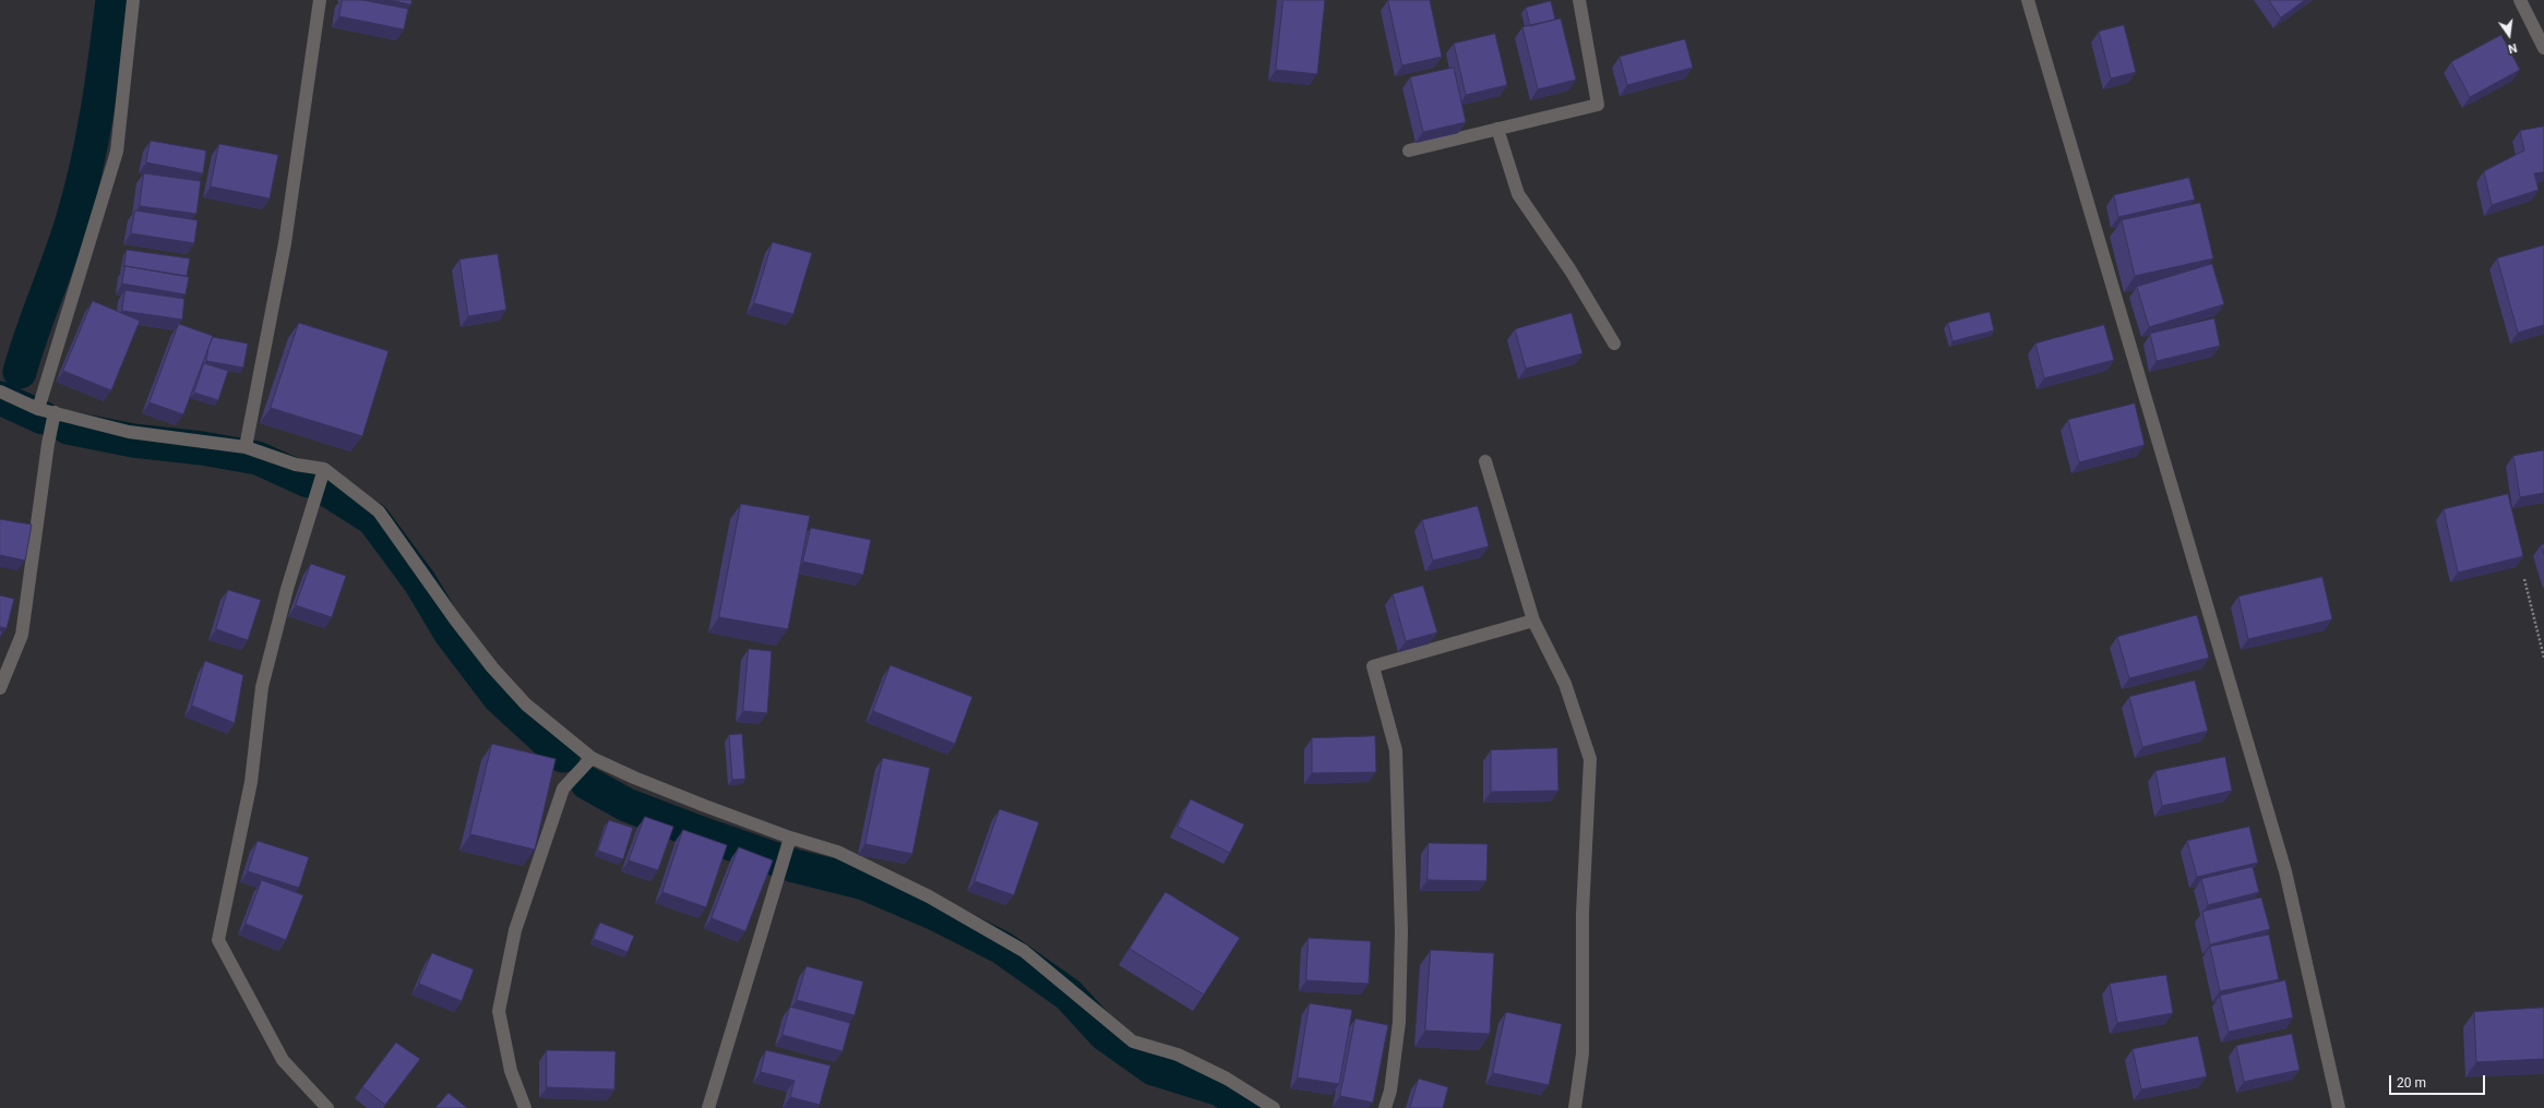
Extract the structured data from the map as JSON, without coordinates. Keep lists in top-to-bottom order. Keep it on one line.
{"scale_bar":"20 m","north":"bottom"}
